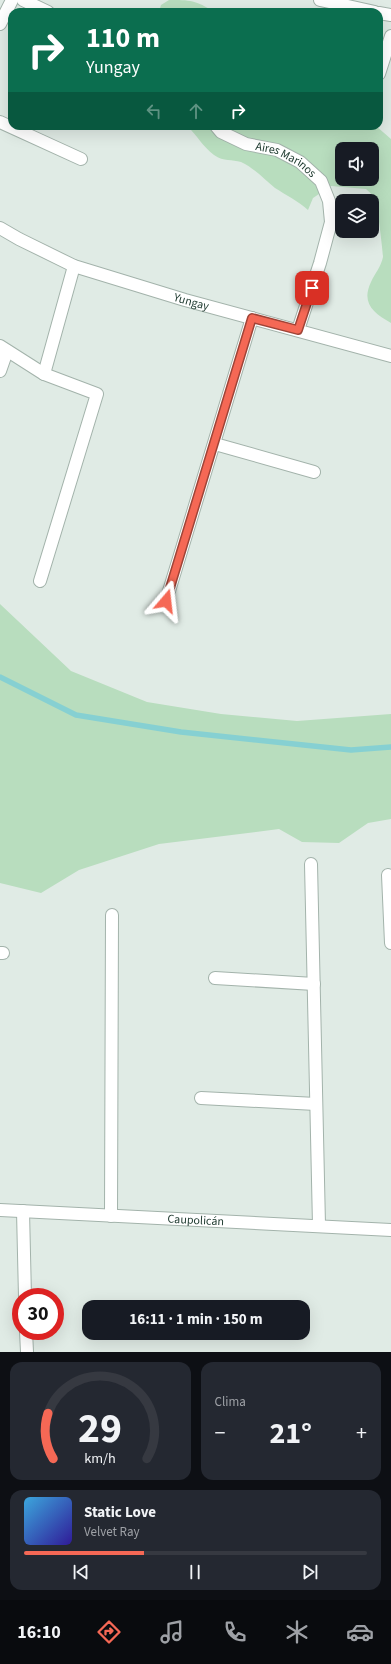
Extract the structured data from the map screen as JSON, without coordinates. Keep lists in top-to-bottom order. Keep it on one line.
{"streets":{"street":["Aires Marinos","Yungay","Caupolicán"]},"crossings":[["Aires Marinos","Yungay"]],"page":{"turn":["110 m","Yungay"],"limit":"30","trip":"16:11 · 1 min · 150 m","tile":"Clima","heat":["−","21°","+"],"song":["Static Love","Velvet Ray"],"tabs":"16:10","gauge":["29","km/h"]}}
